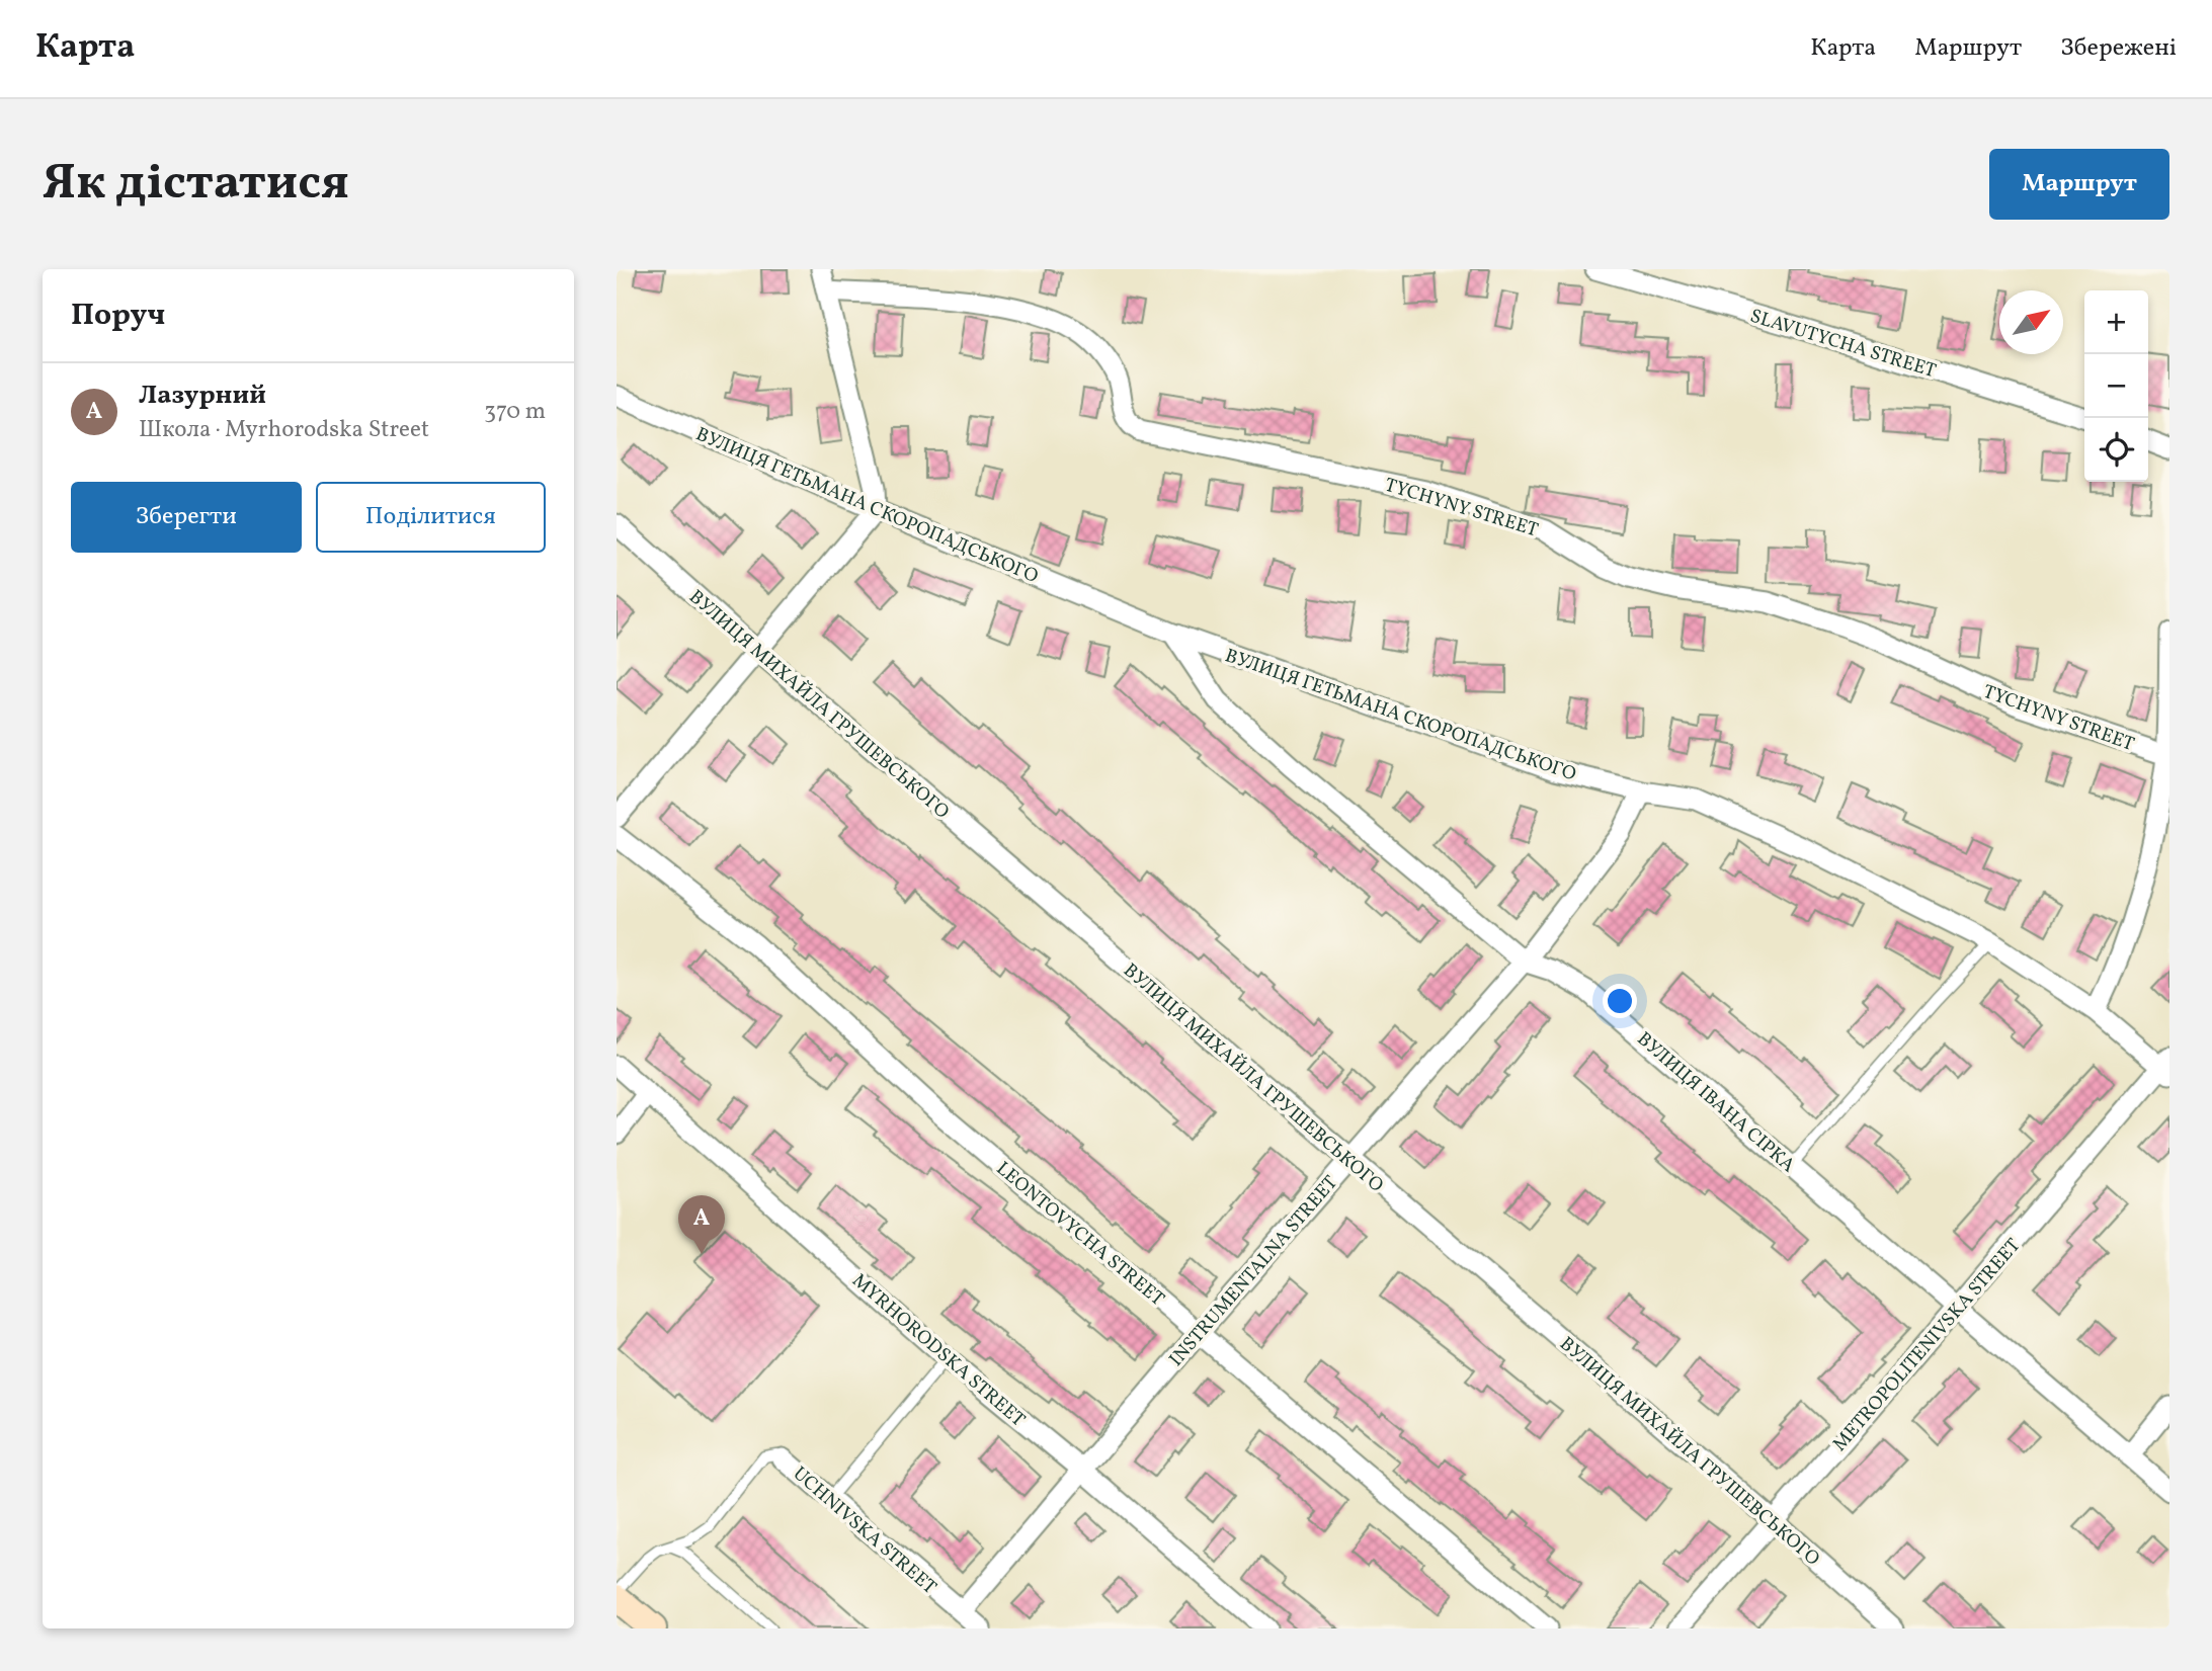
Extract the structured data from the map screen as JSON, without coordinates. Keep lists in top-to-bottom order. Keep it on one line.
{"streets":{"street":["SLAVUTYCHA STREET","ВУЛИЦЯ ГЕТЬМАНА СКОРОПАДСЬКОГО","TYCHYNY STREET","ВУЛИЦЯ МИХАЙЛА ГРУШЕВСЬКОГО","ВУЛИЦЯ ІВАНА СІРКА","LEONTOVYCHA STREET","INSTRUMENTALNA STREET","METROPOLITENIVSKA STREET","MYRHORODSKA STREET","UCHNIVSKA STREET"]},"crossings":[["ВУЛИЦЯ ГЕТЬМАНА СКОРОПАДСЬКОГО","ВУЛИЦЯ ІВАНА СІРКА"],["ВУЛИЦЯ ГЕТЬМАНА СКОРОПАДСЬКОГО","INSTRUMENTALNA STREET"],["ВУЛИЦЯ ГЕТЬМАНА СКОРОПАДСЬКОГО","METROPOLITENIVSKA STREET"],["ВУЛИЦЯ МИХАЙЛА ГРУШЕВСЬКОГО","INSTRUMENTALNA STREET"],["ВУЛИЦЯ МИХАЙЛА ГРУШЕВСЬКОГО","METROPOLITENIVSKA STREET"],["ВУЛИЦЯ ІВАНА СІРКА","INSTRUMENTALNA STREET"],["ВУЛИЦЯ ІВАНА СІРКА","METROPOLITENIVSKA STREET"],["LEONTOVYCHA STREET","INSTRUMENTALNA STREET"],["INSTRUMENTALNA STREET","MYRHORODSKA STREET"],["INSTRUMENTALNA STREET","UCHNIVSKA STREET"]],"north":"top right","page":{"header":"Карта","nav":["Карта","Маршрут","Збережені"],"buttons":["Маршрут",["Зберегти","Поділитися"]],"title":"Як дістатися","heading":"Поруч","map_buttons":["+","−"],"list":[{"mark":"A","name":"Лазурний","note":"Школа · Myrhorodska Street","value":"370 m"}],"pins":"A"}}
